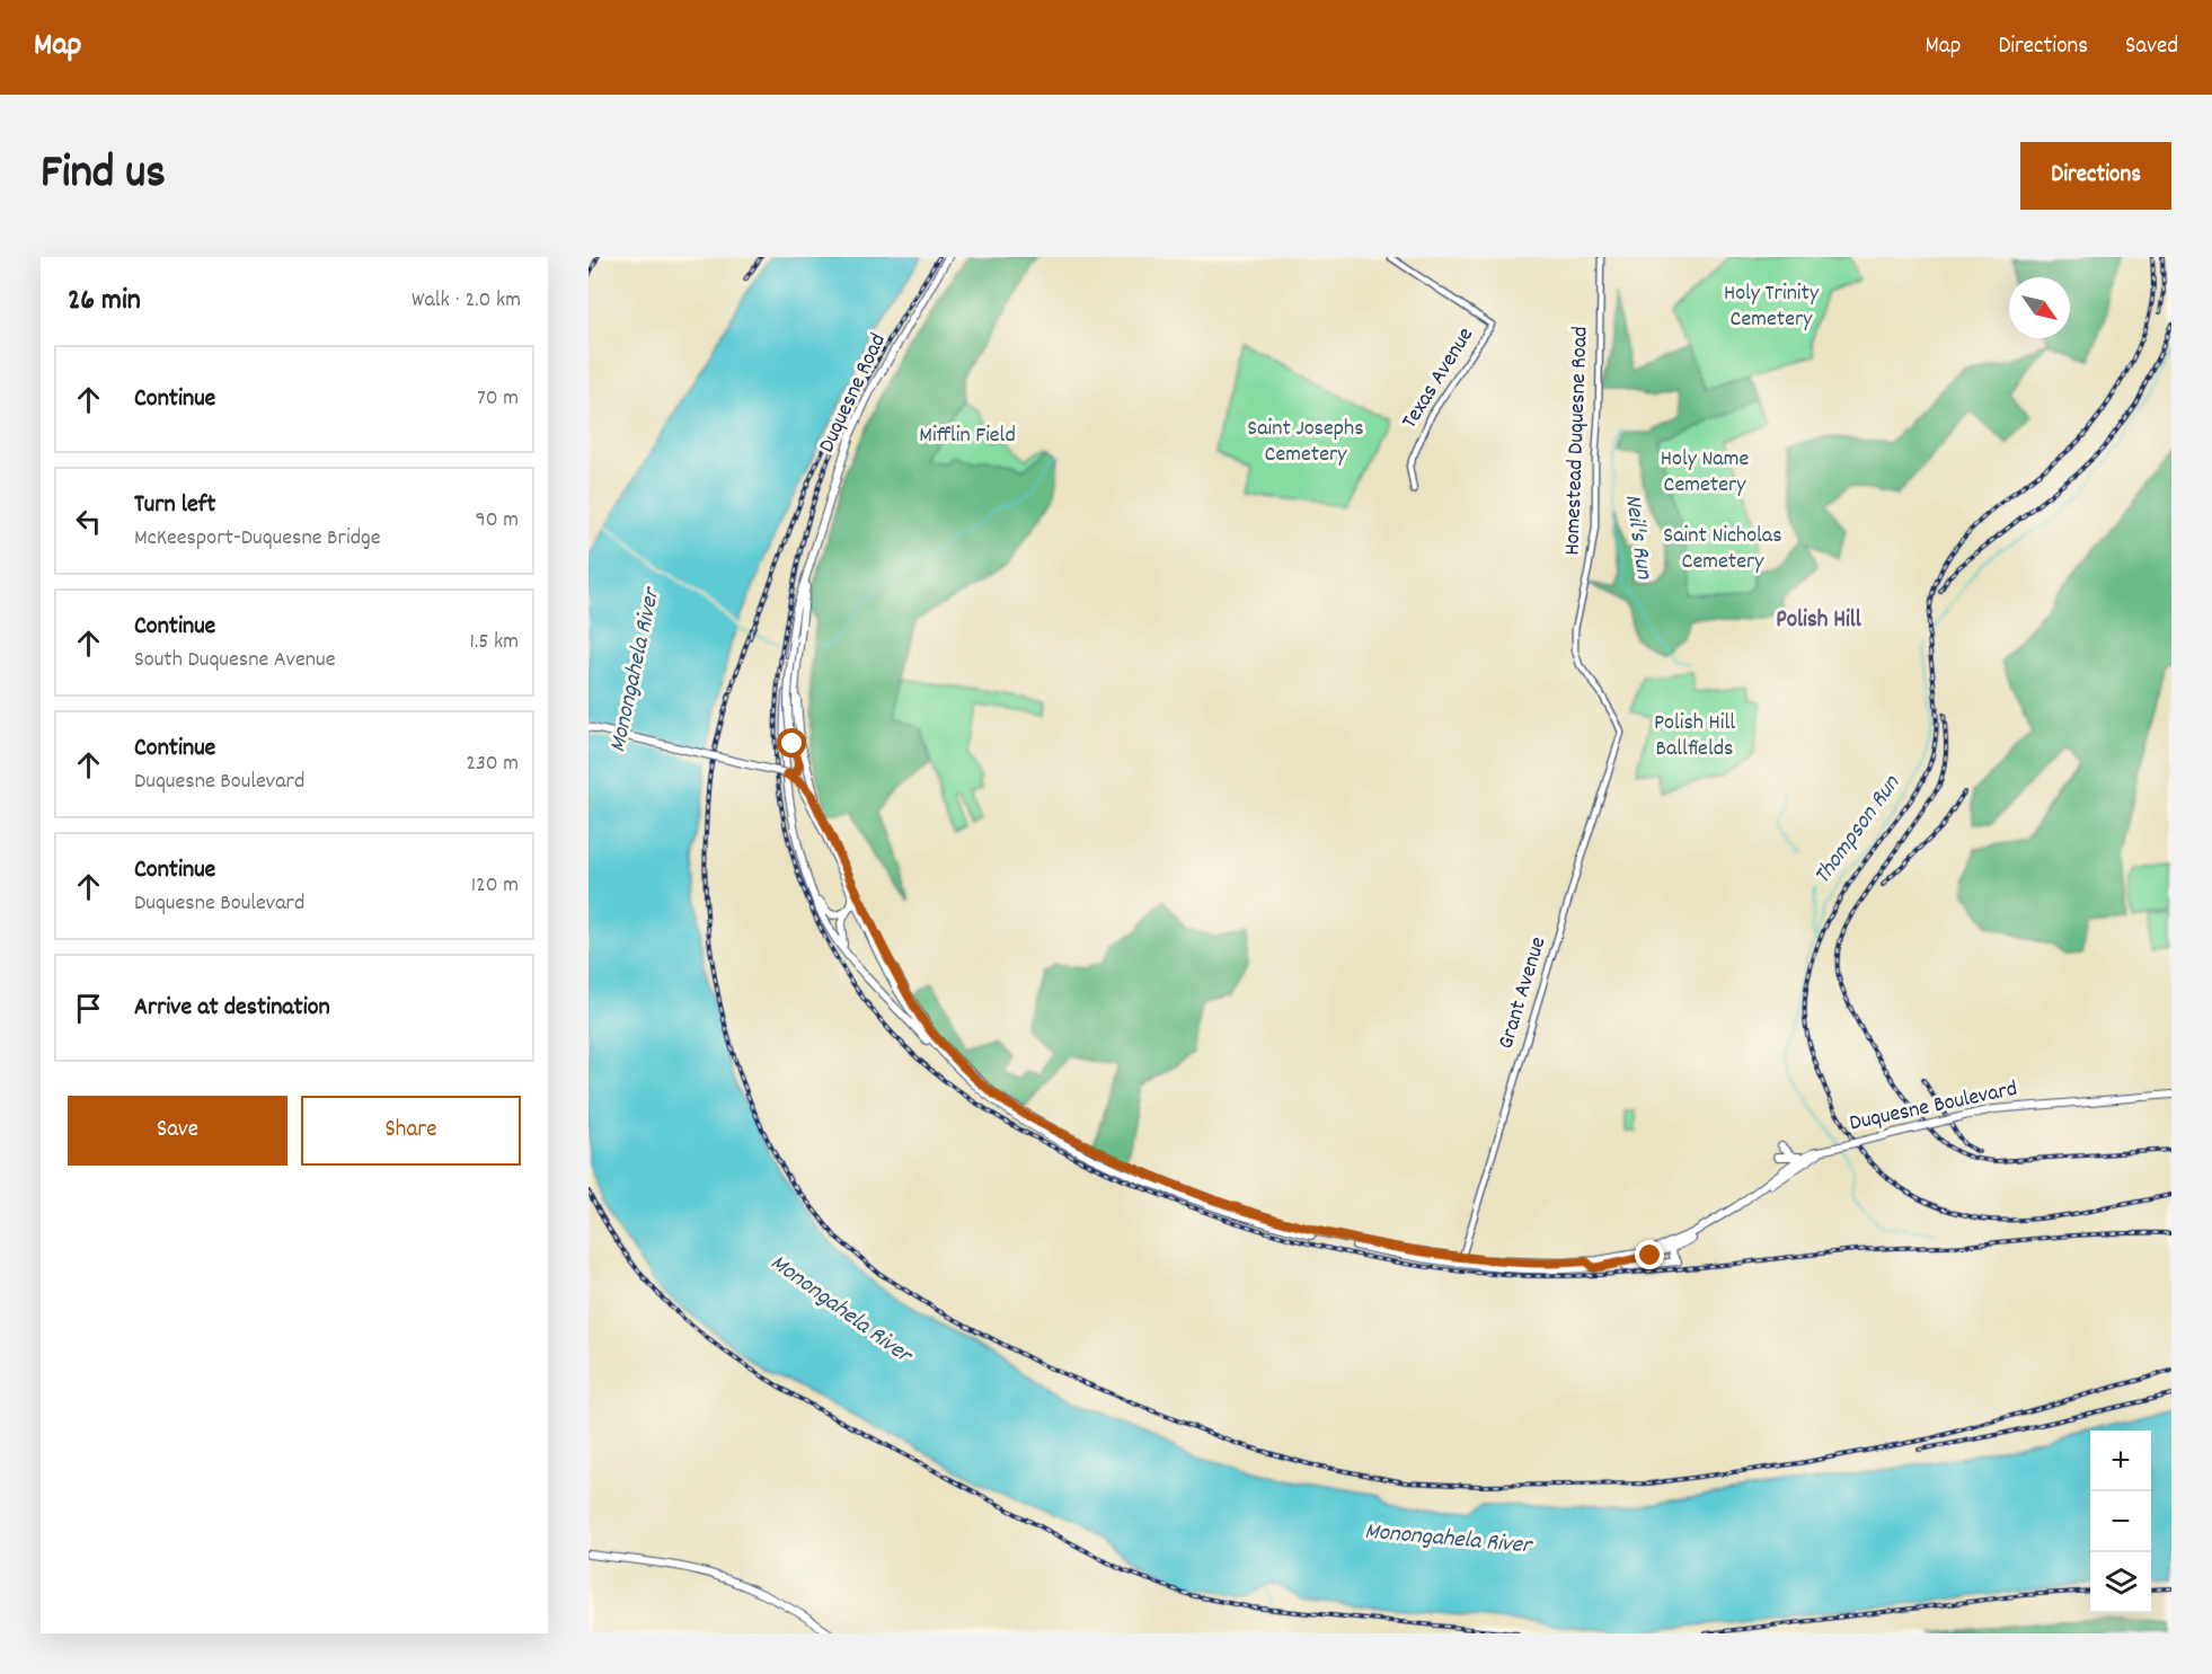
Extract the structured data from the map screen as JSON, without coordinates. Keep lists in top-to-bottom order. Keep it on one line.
{"streets":{"main road":["Duquesne Road","Duquesne Boulevard"],"street":["Texas Avenue","Homestead Duquesne Road","Grant Avenue"]},"crossings":[["Homestead Duquesne Road","Grant Avenue"],["Grant Avenue","Duquesne Boulevard"]],"districts":["Polish Hill"],"water":["Neil's Run","Monongahela River","Thompson Run"],"parks":["Holy Trinity Cemetery","Saint Josephs Cemetery","Mifflin Field","Holy Name Cemetery","Saint Nicholas Cemetery","Polish Hill Ballfields"],"north":"bottom right","page":{"header":"Map","nav":["Map","Directions","Saved"],"title":"Find us","buttons":["Directions",["Save","Share"]],"heading":["26 min","Walk · 2.0 km"],"list":[["Continue","70 m"],["Turn left","McKeesport-Duquesne Bridge","90 m"],["Continue","South Duquesne Avenue","1.5 km"],["Continue","Duquesne Boulevard","230 m"],["Continue","Duquesne Boulevard","120 m"],"Arrive at destination"],"map_buttons":["+","−"]}}
